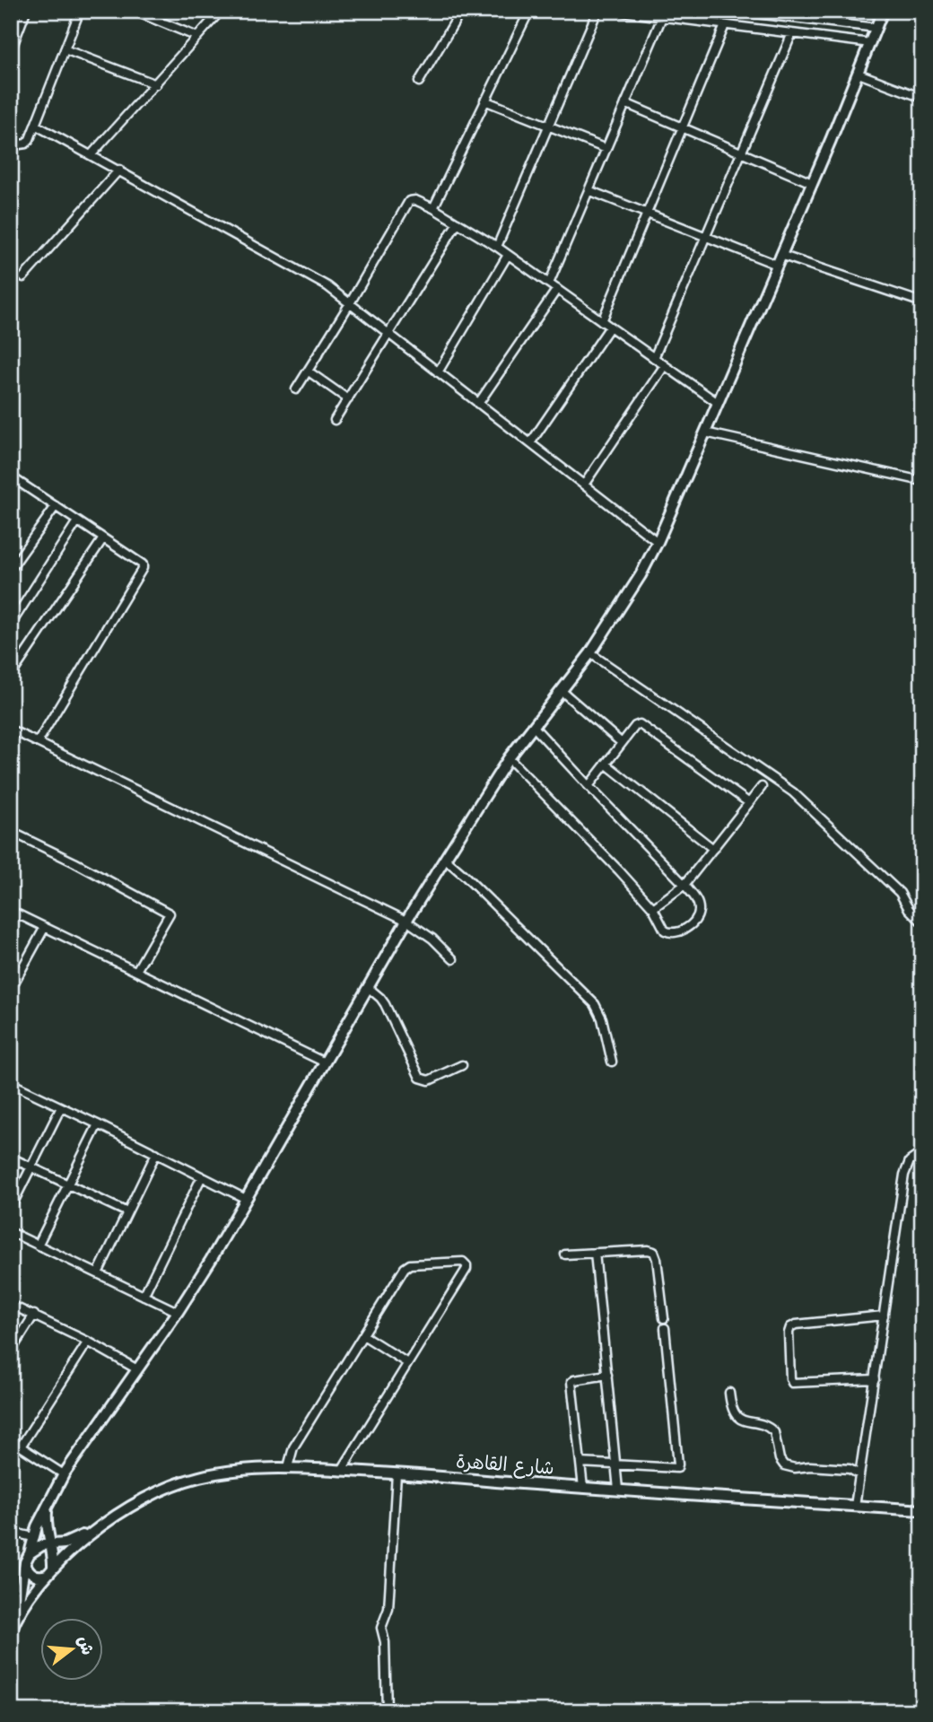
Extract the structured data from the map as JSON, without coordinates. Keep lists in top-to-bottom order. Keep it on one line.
{"streets":{"main road":["شارع القاهرة"]},"north":"right"}
